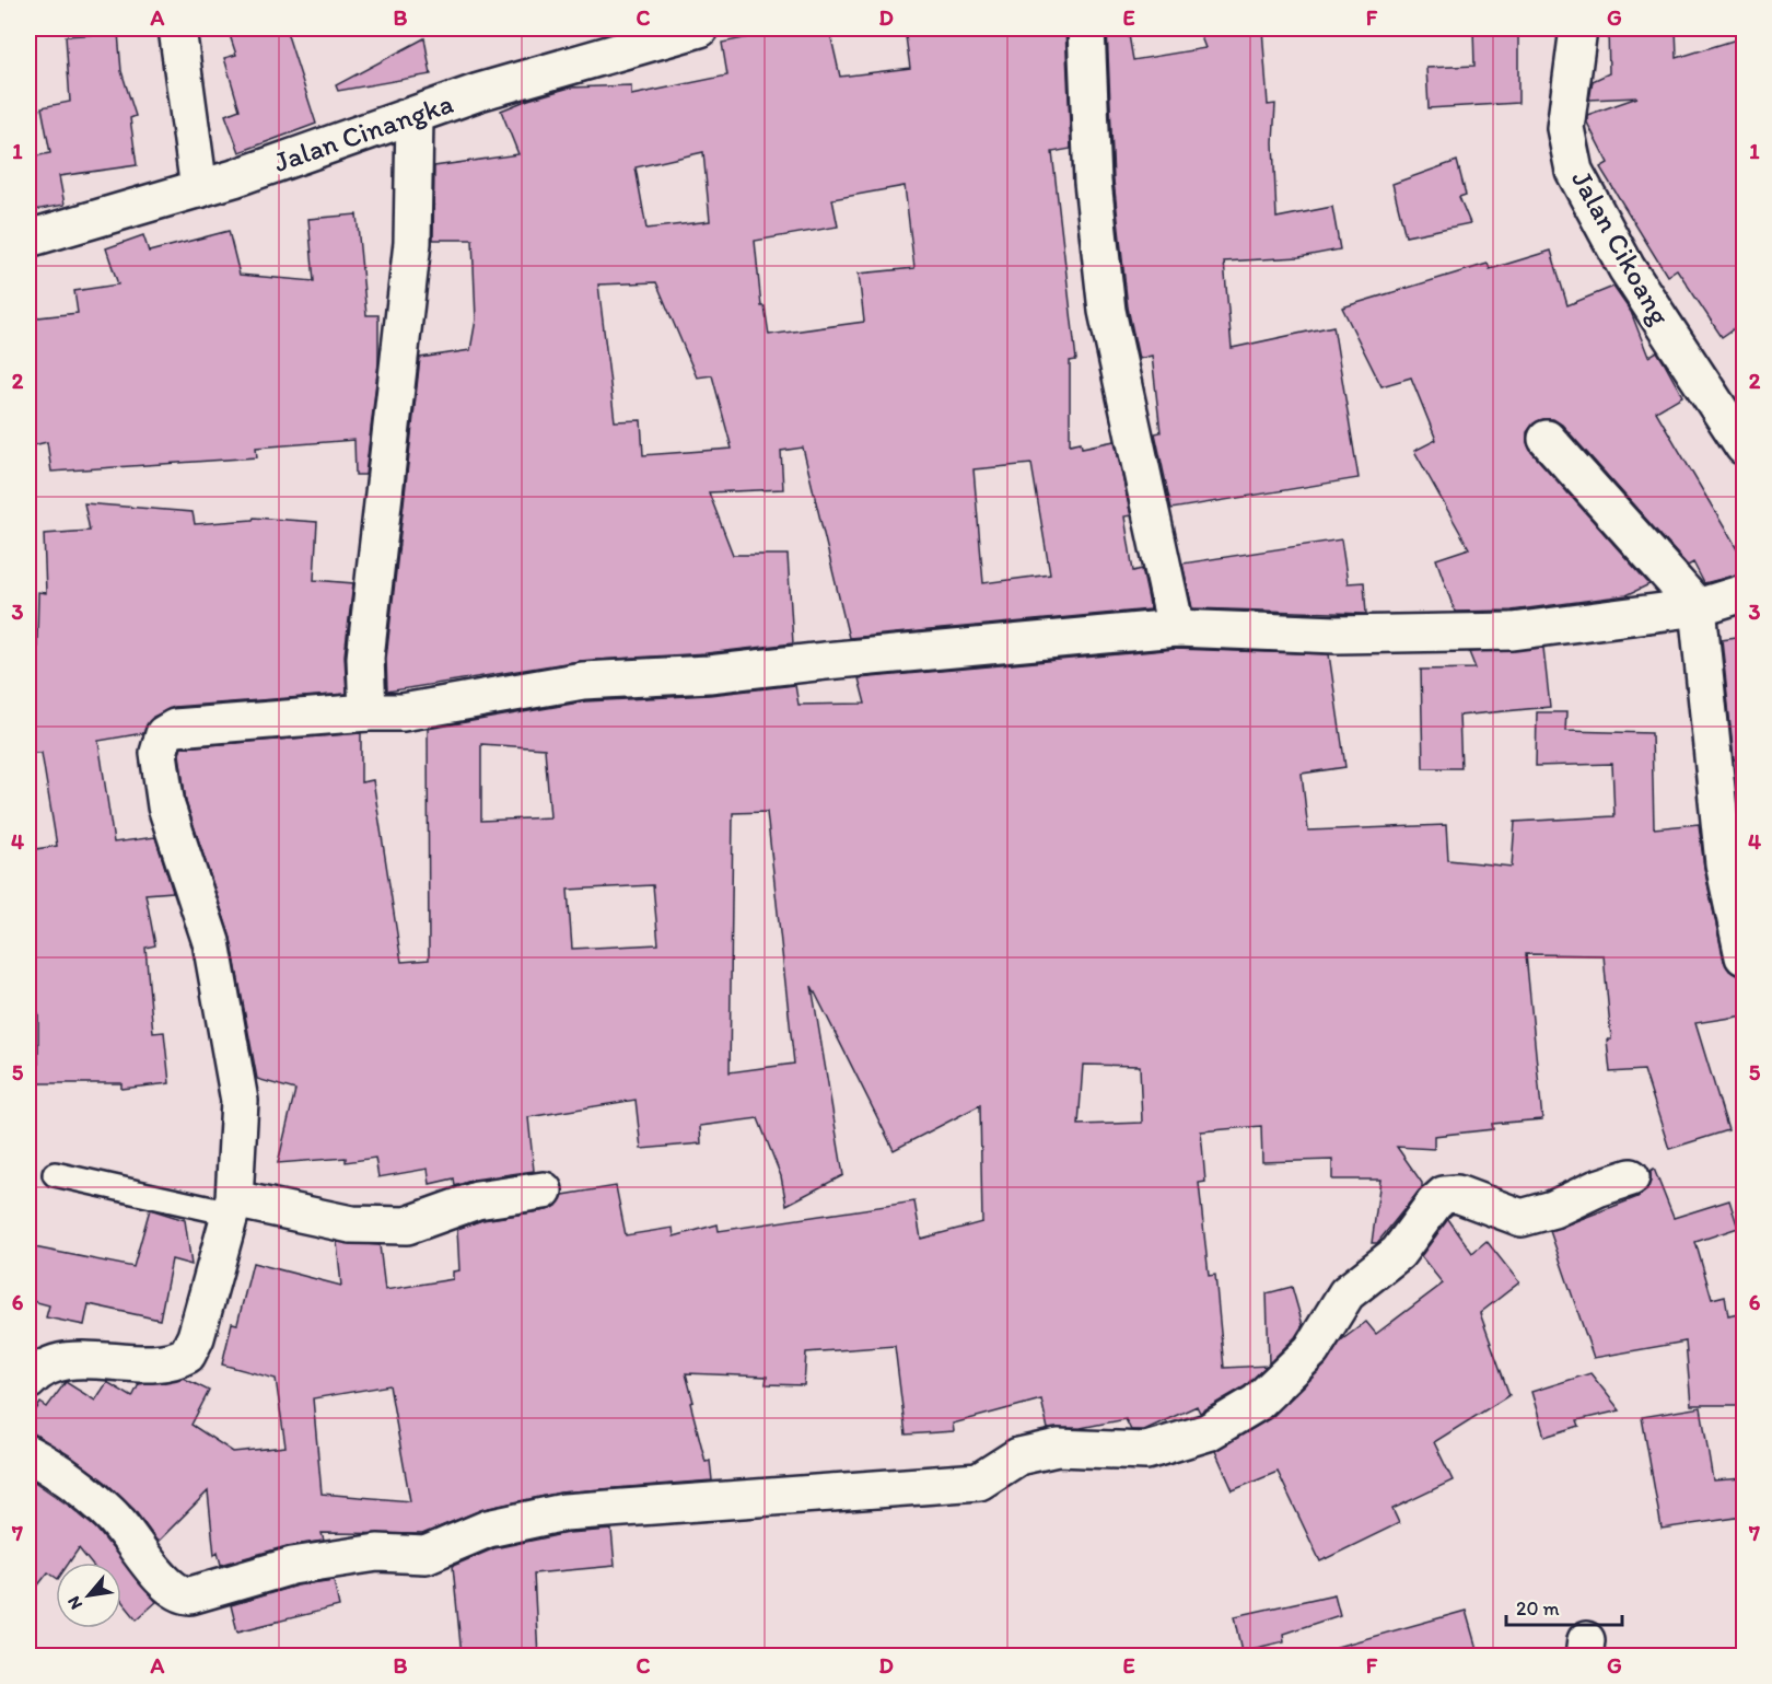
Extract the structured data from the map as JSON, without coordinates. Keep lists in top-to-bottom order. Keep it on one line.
{"streets":{"street":["Jalan Cinangka","Jalan Cikoang"]},"scale_bar":"20 m","north":"bottom left","grid":{"columns":["A","B","C","D","E","F","G"],"rows":["1","2","3","4","5","6","7"]}}
